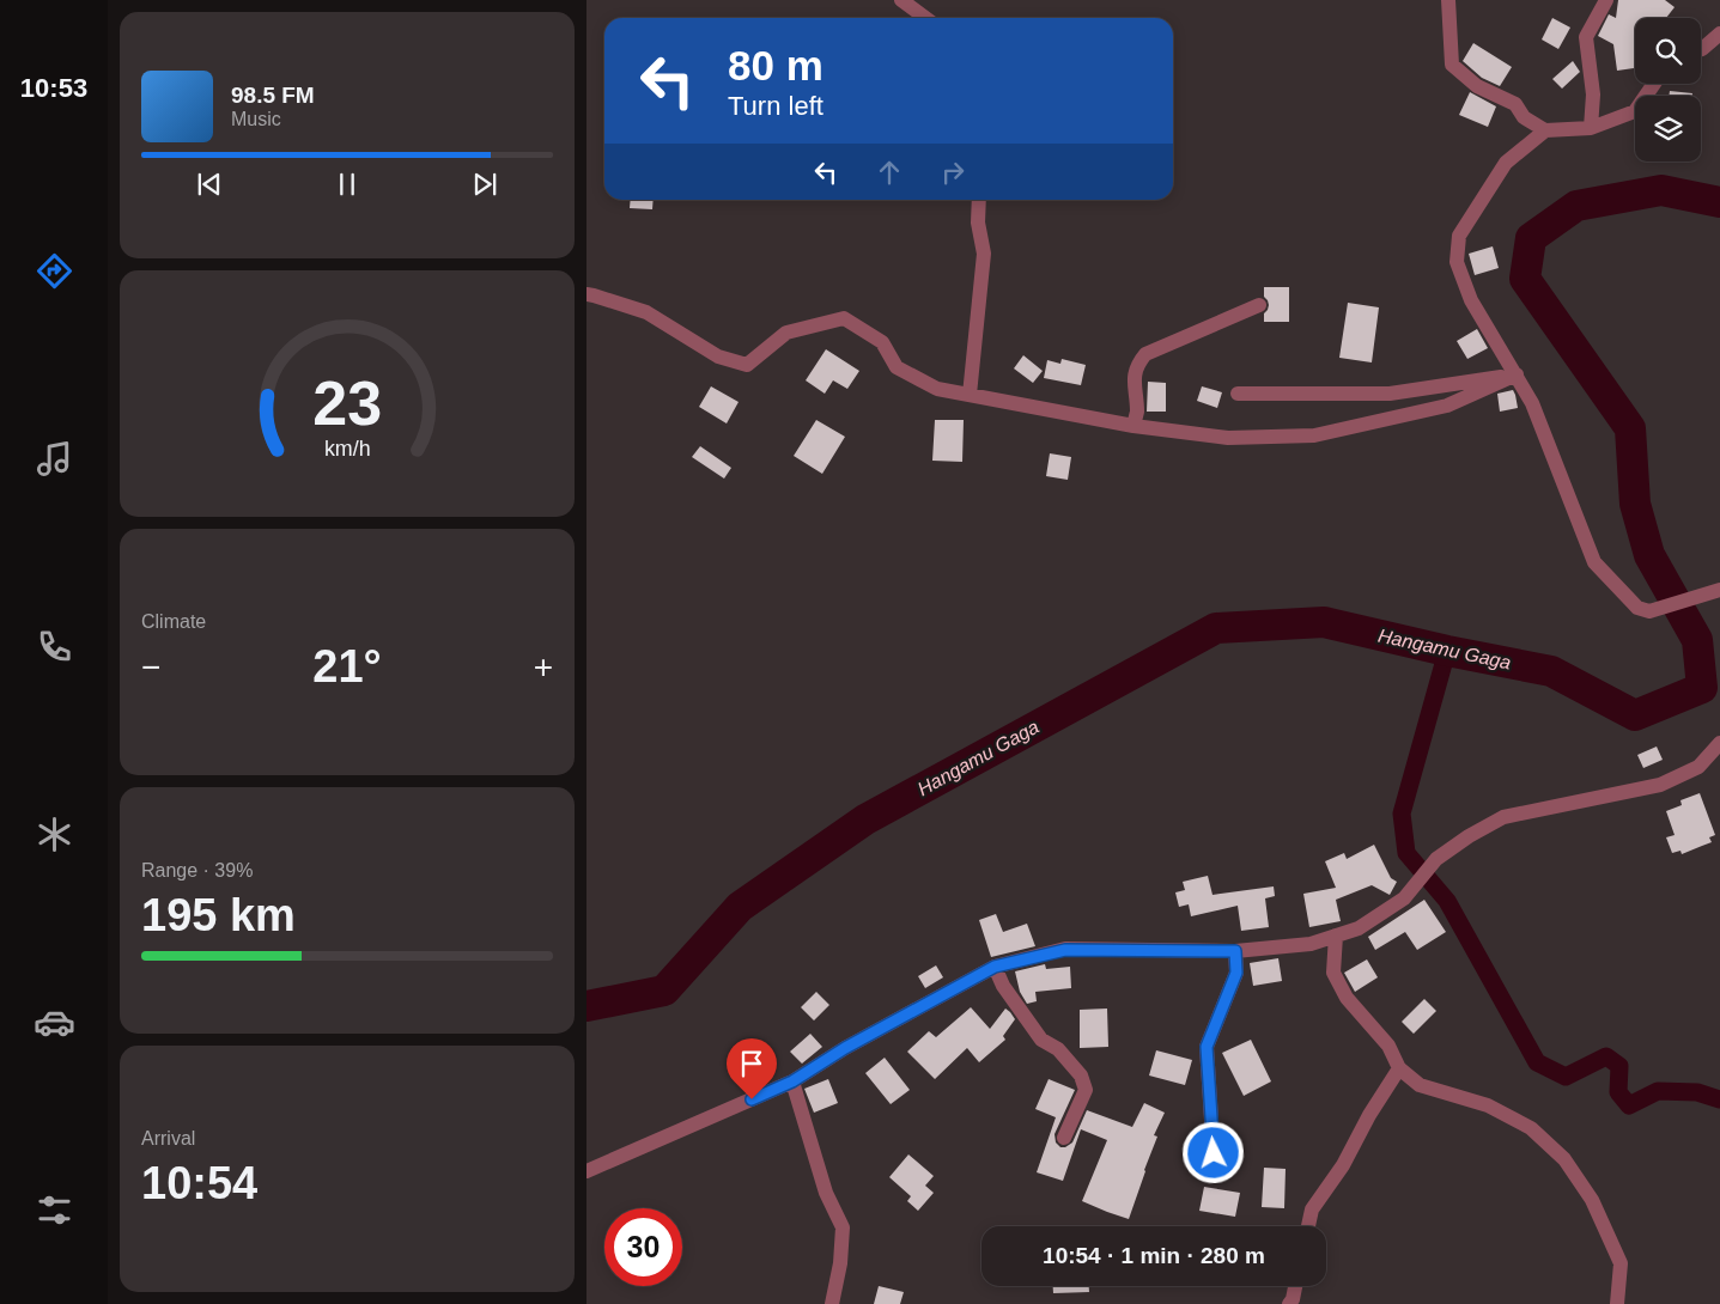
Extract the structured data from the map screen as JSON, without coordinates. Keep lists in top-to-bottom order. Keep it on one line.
{"water":["Hangamu Gaga"],"page":{"tabs":"10:53","turn":["80 m","Turn left"],"song":["98.5 FM","Music"],"tile":["Climate",["Range · 39%","195 km"],["Arrival","10:54"]],"heat":["−","21°","+"],"limit":"30","trip":"10:54 · 1 min · 280 m","gauge":["23","km/h"]}}
